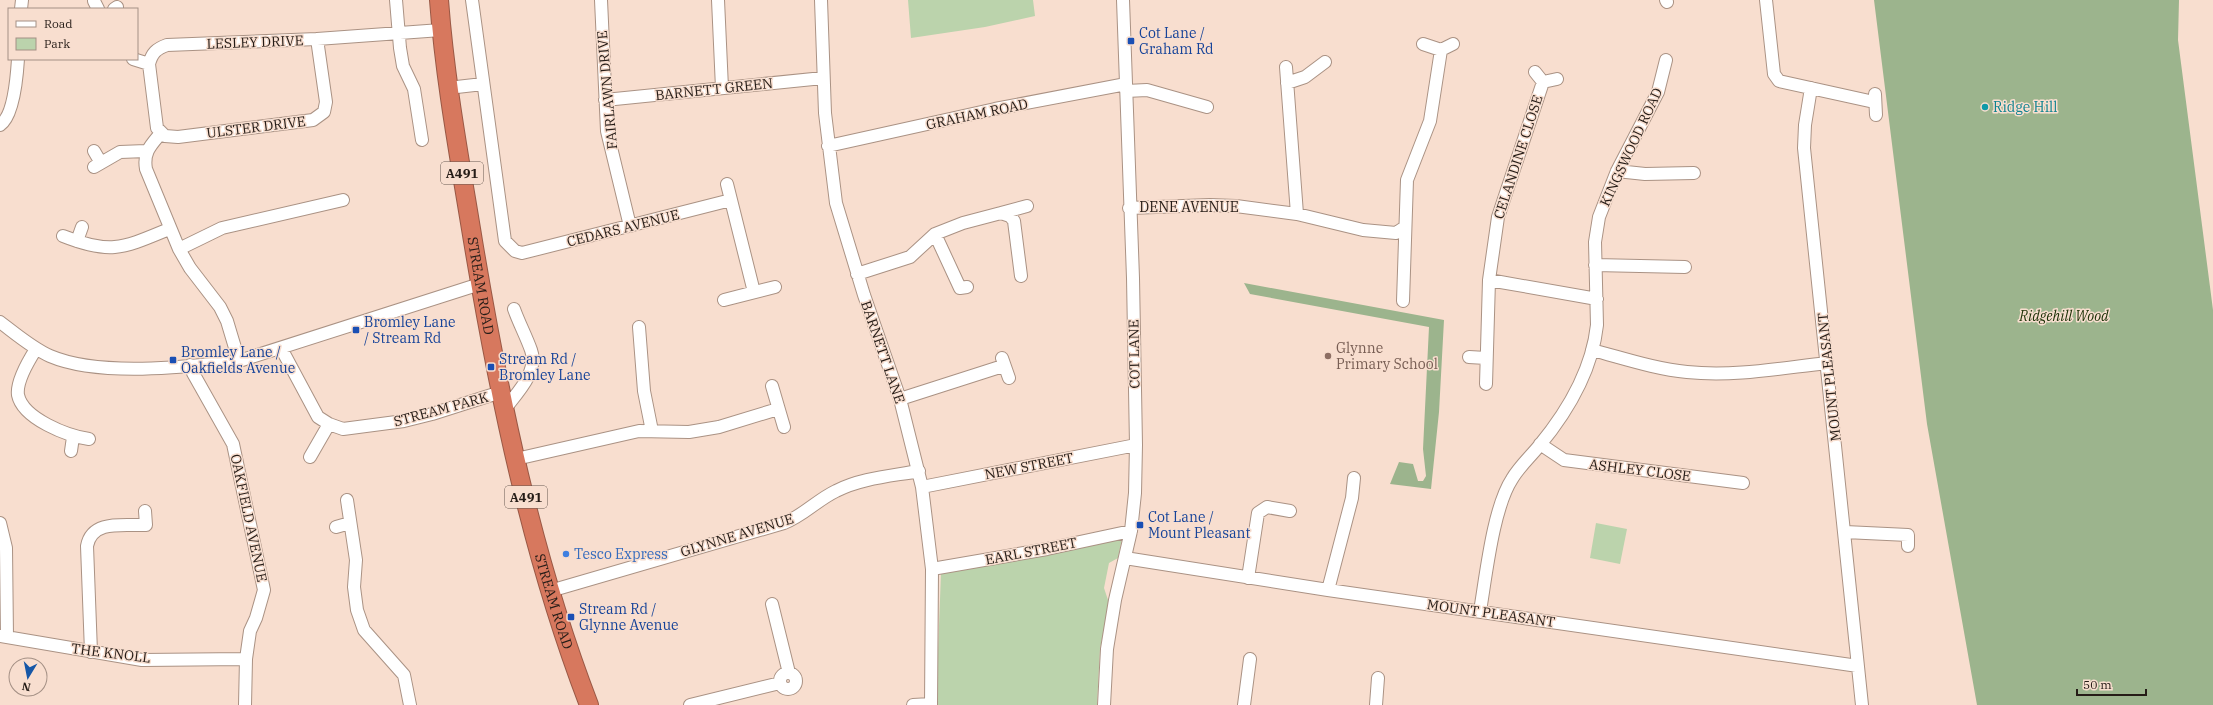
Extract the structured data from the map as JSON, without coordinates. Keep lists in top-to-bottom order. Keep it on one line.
{"streets":{"highway":["A491","STREAM ROAD"],"street":["LESLEY DRIVE","BARNETT GREEN","FAIRLAWN DRIVE","GRAHAM ROAD","ULSTER DRIVE","KINGSWOOD ROAD","CELANDINE CLOSE","DENE AVENUE","CEDARS AVENUE","BARNETT LANE","COT LANE","MOUNT PLEASANT","STREAM PARK","NEW STREET","ASHLEY CLOSE","OAKFIELD AVENUE","GLYNNE AVENUE","EARL STREET","THE KNOLL"]},"crossings":[["LESLEY DRIVE","ULSTER DRIVE"],["LESLEY DRIVE","STREAM ROAD"],["BARNETT GREEN","FAIRLAWN DRIVE"],["BARNETT GREEN","BARNETT LANE"],["FAIRLAWN DRIVE","CEDARS AVENUE"],["GRAHAM ROAD","BARNETT LANE"],["GRAHAM ROAD","COT LANE"],["KINGSWOOD ROAD","MOUNT PLEASANT"],["KINGSWOOD ROAD","ASHLEY CLOSE"],["DENE AVENUE","COT LANE"],["STREAM ROAD","STREAM PARK"],["STREAM ROAD","GLYNNE AVENUE"],["BARNETT LANE","NEW STREET"],["BARNETT LANE","GLYNNE AVENUE"],["BARNETT LANE","EARL STREET"],["COT LANE","MOUNT PLEASANT"],["COT LANE","NEW STREET"],["COT LANE","EARL STREET"],["OAKFIELD AVENUE","THE KNOLL"]],"parks":["Ridgehill Wood"],"places":{"transit":["Cot Lane / Graham Rd","Bromley Lane / Stream Rd","Bromley Lane / Oakfields Avenue","Stream Rd / Bromley Lane","Cot Lane / Mount Pleasant","Stream Rd / Glynne Avenue"],"other":["Ridge Hill","Glynne Primary School","Tesco Express"]},"legend":["Road","Park"],"scale_bar":"50 m","north":"bottom"}
